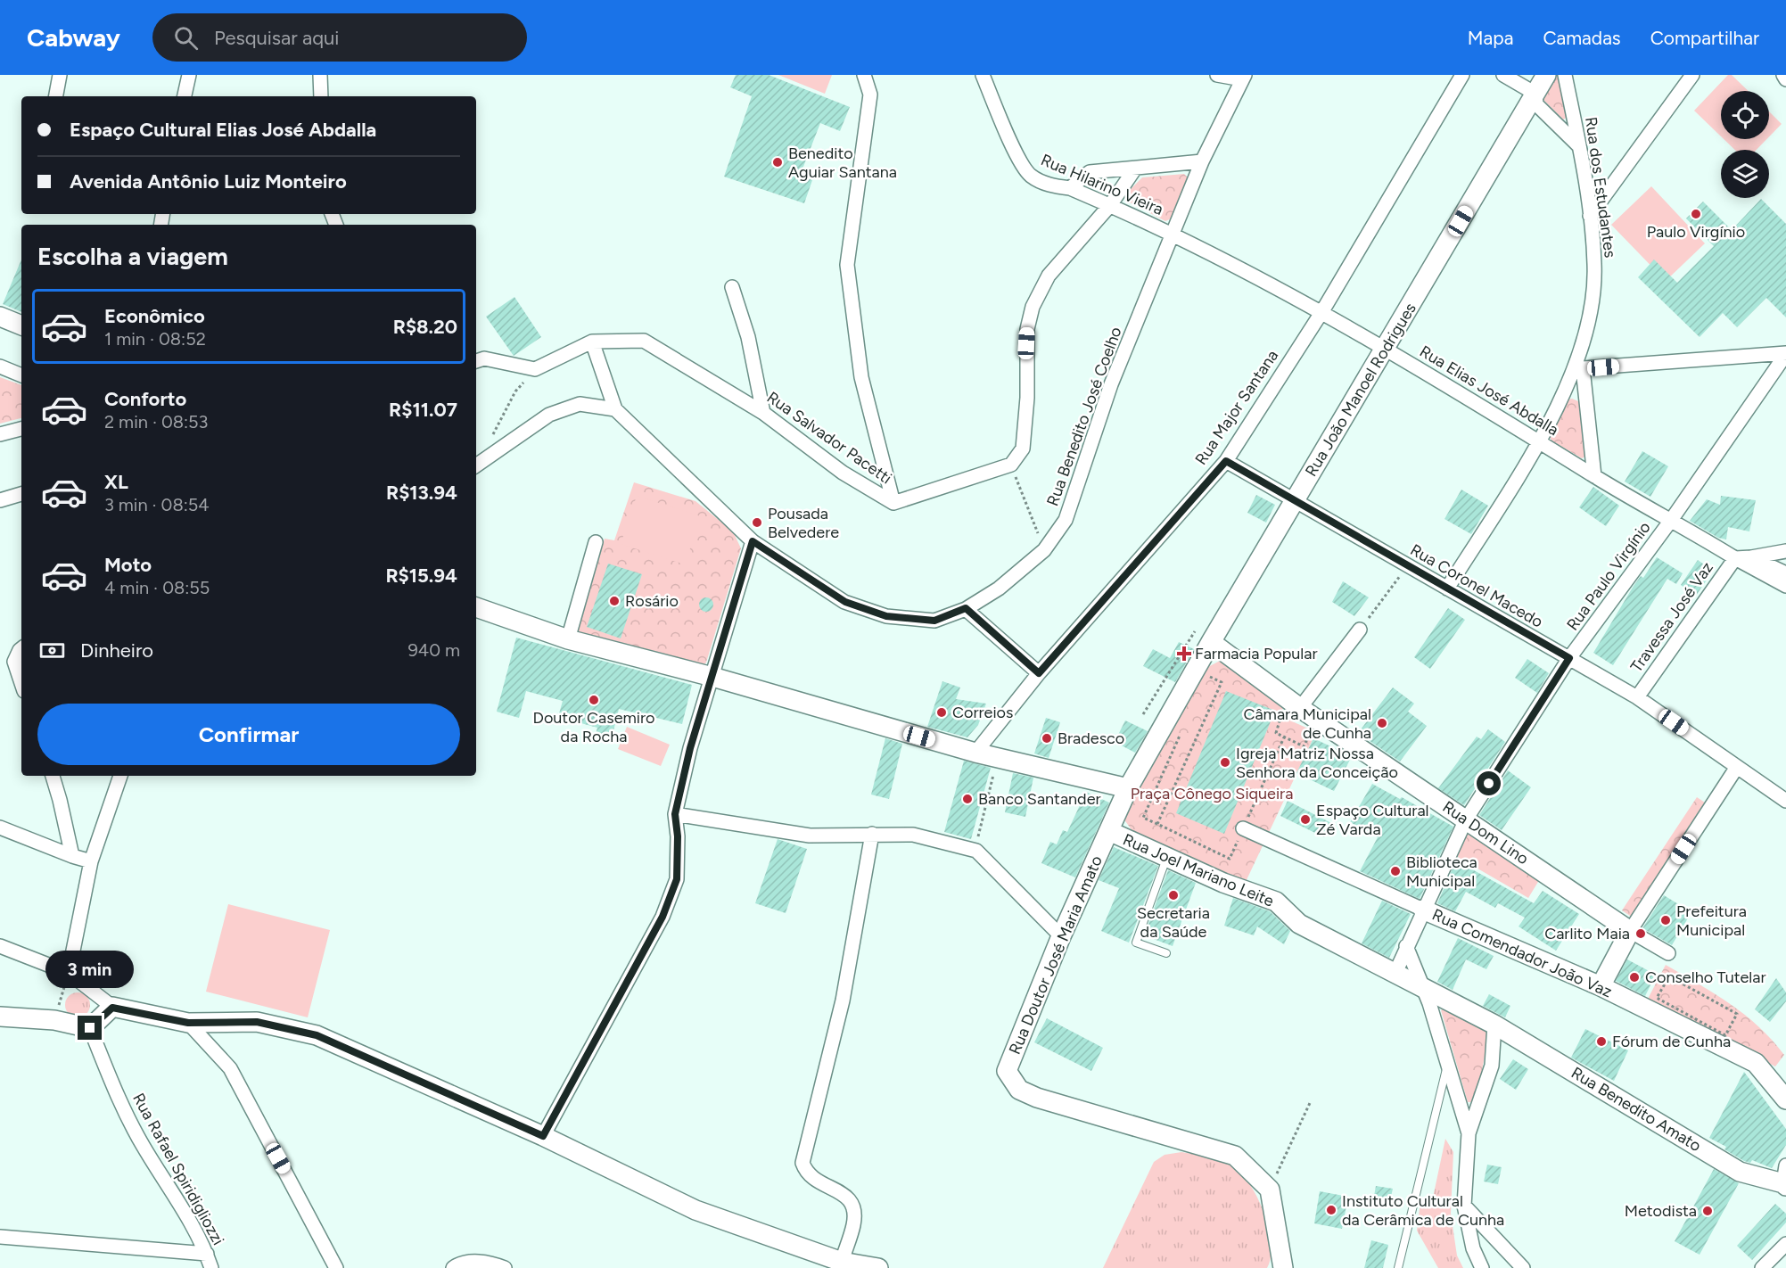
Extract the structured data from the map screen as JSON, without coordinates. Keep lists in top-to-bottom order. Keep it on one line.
{"streets":{"street":["Rua Hilarino Vieira","Rua dos Estudantes","Rua João Manoel Rodrigues","Rua Elias José Abdalla","Rua Major Santana","Rua Benedito José Coelho","Rua Salvador Pacetti","Rua Paulo Virgínio","Rua Coronel Macedo","Travessa José Vaz","Rua Dom Lino","Rua Joel Mariano Leite","Rua Comendador João Vaz","Rua Doutor José Maria Amato","Rua Benedito Amato","Rua Rafael Spiridigliozzi"]},"crossings":[["Rua Hilarino Vieira","Rua Elias José Abdalla"],["Rua Hilarino Vieira","Rua Benedito José Coelho"],["Rua dos Estudantes","Rua Elias José Abdalla"],["Rua dos Estudantes","Rua Coronel Macedo"],["Rua João Manoel Rodrigues","Rua Elias José Abdalla"],["Rua João Manoel Rodrigues","Rua Coronel Macedo"],["Rua João Manoel Rodrigues","Rua Dom Lino"],["Rua João Manoel Rodrigues","Rua Doutor José Maria Amato"],["Rua Elias José Abdalla","Rua Major Santana"],["Rua Elias José Abdalla","Rua Benedito José Coelho"],["Rua Elias José Abdalla","Rua Paulo Virgínio"],["Rua Major Santana","Rua Coronel Macedo"],["Rua Paulo Virgínio","Rua Coronel Macedo"],["Rua Paulo Virgínio","Rua Dom Lino"],["Rua Paulo Virgínio","Rua Joel Mariano Leite"],["Rua Paulo Virgínio","Rua Comendador João Vaz"],["Rua Coronel Macedo","Travessa José Vaz"],["Rua Joel Mariano Leite","Rua Doutor José Maria Amato"],["Rua Joel Mariano Leite","Rua Benedito Amato"]],"parks":["Praça Cônego Siqueira"],"places":{"other":["Benedito Aguiar Santana","Paulo Virgínio","Pousada Belvedere","Rosário","Doutor Casemiro da Rocha","Correios","Câmara Municipal de Cunha","Bradesco","Igreja Matriz Nossa Senhora da Conceição","Banco Santander","Espaço Cultural Zé Varda","Biblioteca Municipal","Secretaria da Saúde","Prefeitura Municipal","Carlito Maia","Conselho Tutelar","Fórum de Cunha","Instituto Cultural da Cerâmica de Cunha","Metodista"],"health":["Farmacia Popular"]},"page":{"header":"Cabway","search":"Pesquisar aqui","nav":["Mapa","Camadas","Compartilhar"],"banner":["Espaço Cultural Elias José Abdalla","Avenida Antônio Luiz Monteiro"],"heading":"Escolha a viagem","list":[{"name":"Econômico","note":"1 min · 08:52","value":"R$8.20"},{"name":"Conforto","note":"2 min · 08:53","value":"R$11.07"},{"name":"XL","note":"3 min · 08:54","value":"R$13.94"},{"name":"Moto","note":"4 min · 08:55","value":"R$15.94"}],"pay":["Dinheiro","940 m"],"buttons":"Confirmar","bubble":"3 min"}}
